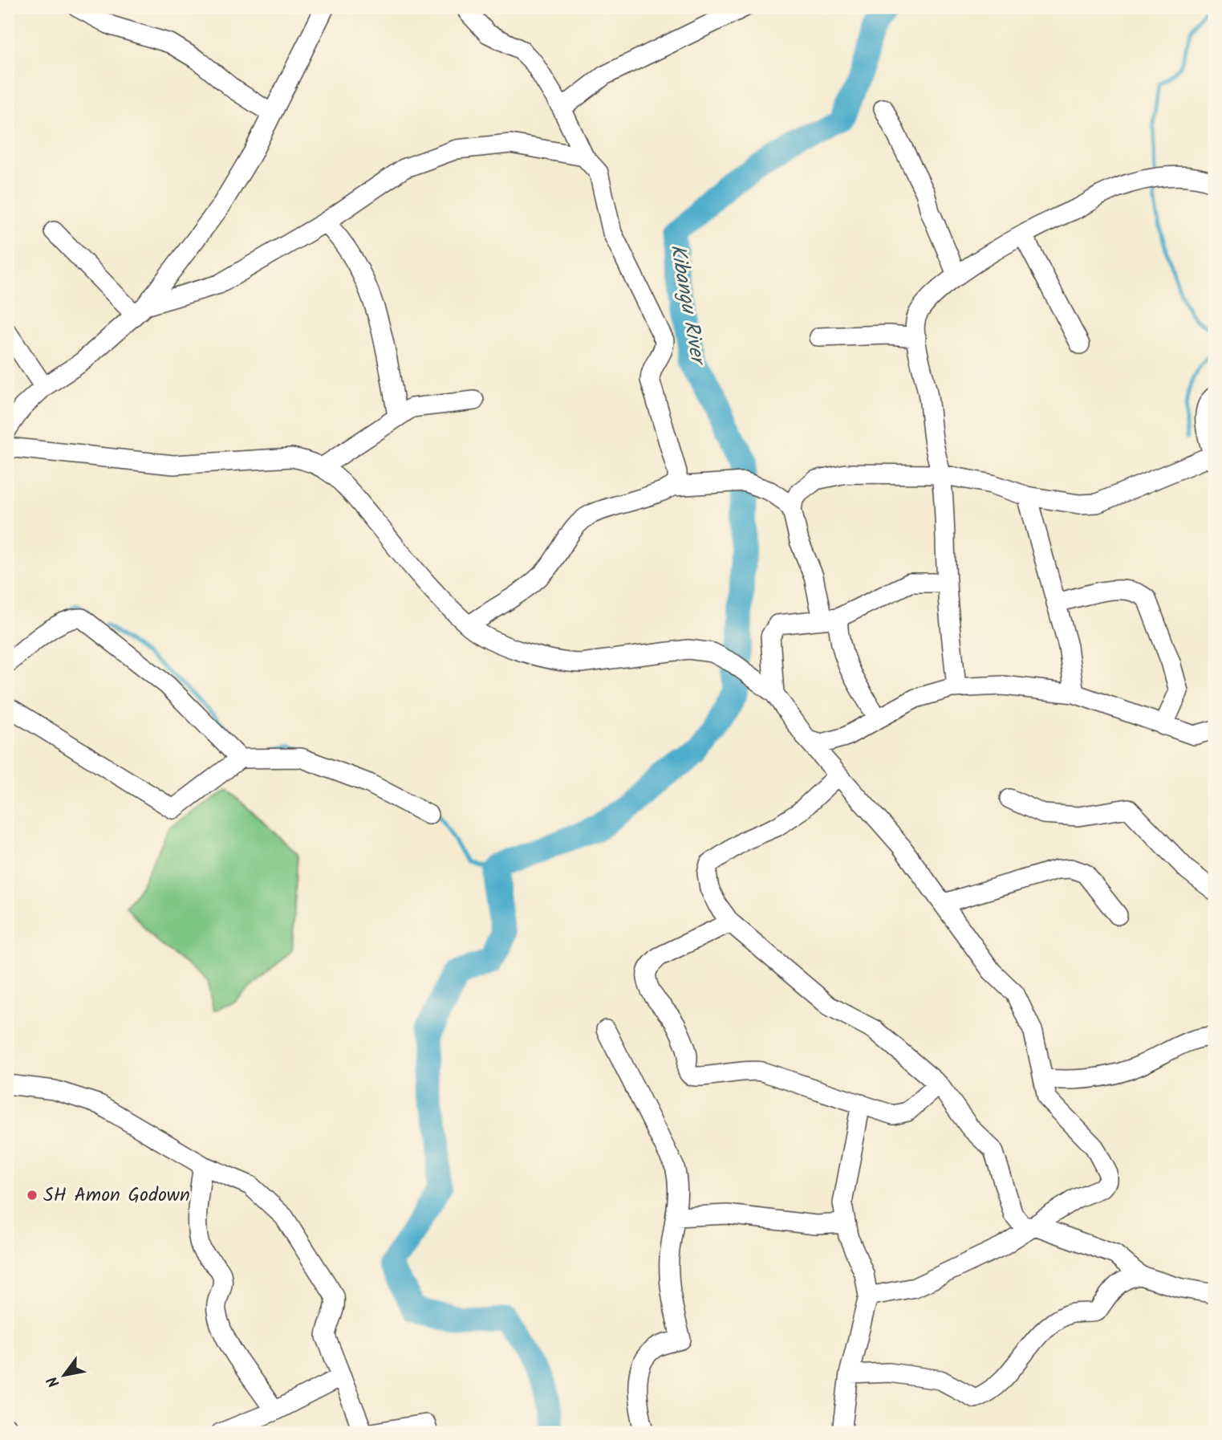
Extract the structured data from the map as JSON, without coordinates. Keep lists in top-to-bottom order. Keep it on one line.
{"water":["Kibangu River"],"places":["SH Amon Godown"],"north":"bottom left"}
